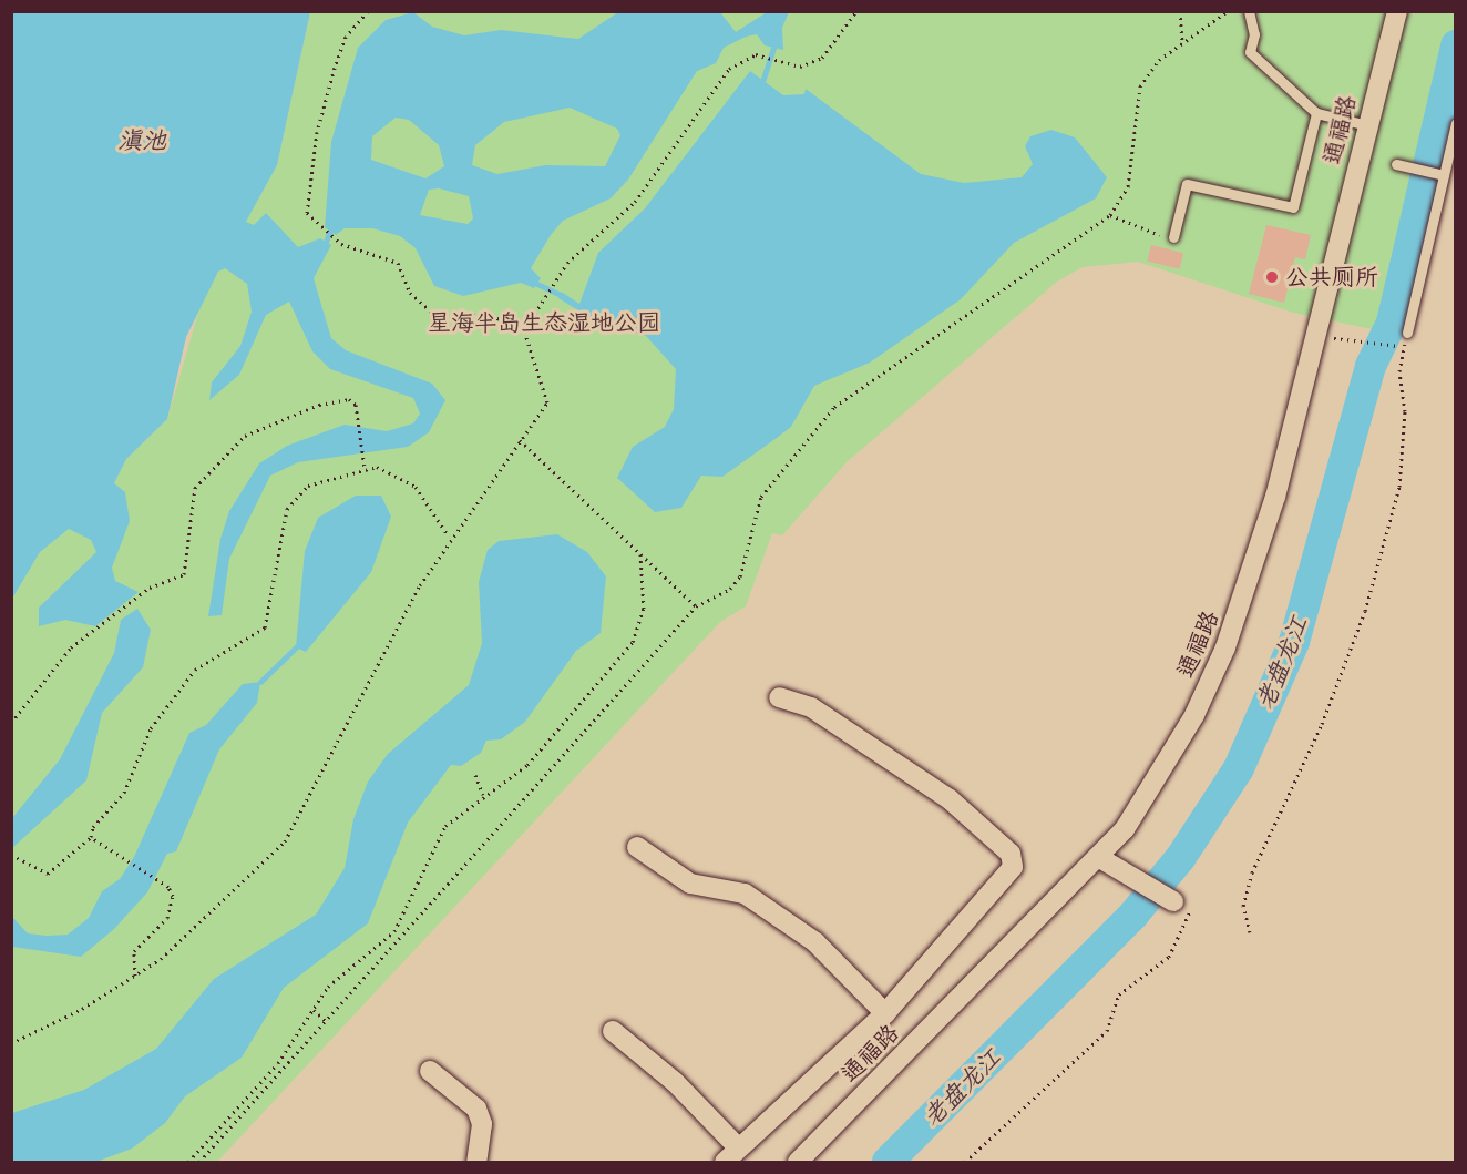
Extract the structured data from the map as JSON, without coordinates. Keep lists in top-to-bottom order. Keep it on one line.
{"streets":{"street":["通福路"]},"water":["滇池","老盘龙江"],"parks":["星海半岛生态湿地公园"],"places":["公共厕所"]}
